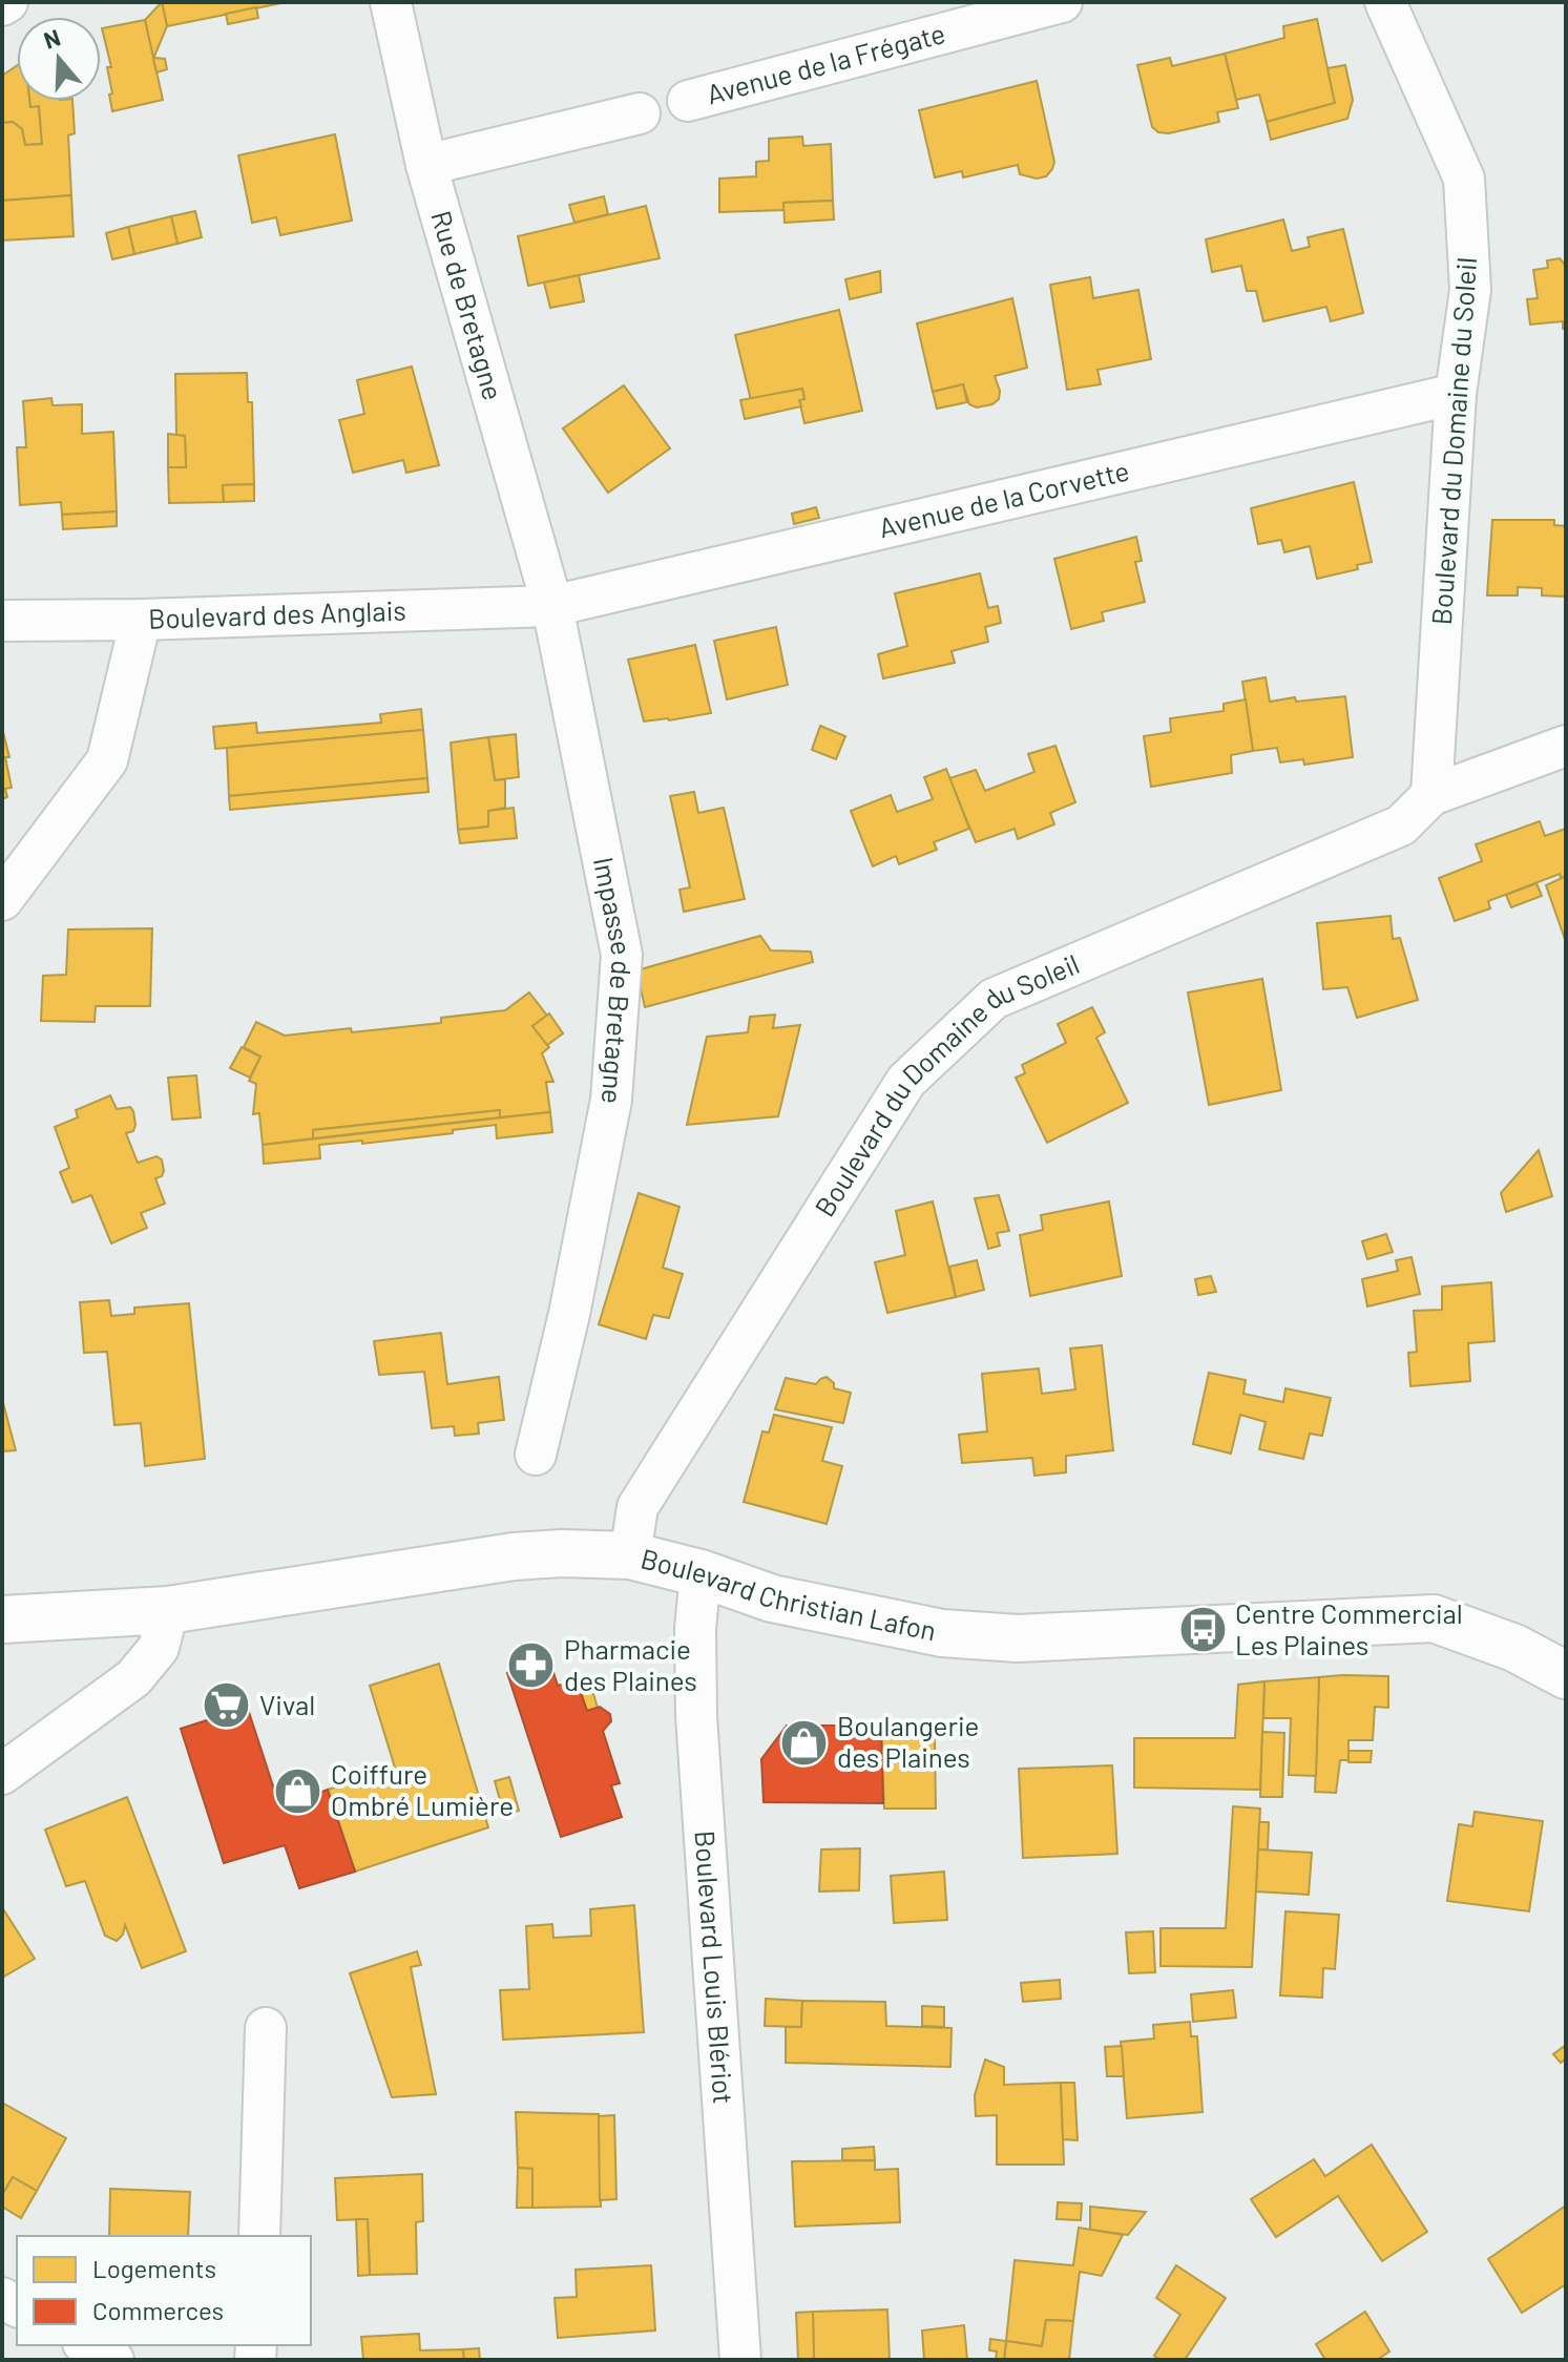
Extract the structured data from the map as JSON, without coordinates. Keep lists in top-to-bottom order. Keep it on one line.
{"streets":{"street":["Avenue de la Frégate","Rue de Bretagne","Boulevard du Domaine du Soleil","Avenue de la Corvette","Boulevard des Anglais","Impasse de Bretagne","Boulevard Christian Lafon","Boulevard Louis Blériot"]},"crossings":[["Rue de Bretagne","Avenue de la Corvette"],["Rue de Bretagne","Boulevard des Anglais"],["Rue de Bretagne","Impasse de Bretagne"],["Boulevard du Domaine du Soleil","Avenue de la Corvette"],["Boulevard du Domaine du Soleil","Boulevard Christian Lafon"],["Avenue de la Corvette","Boulevard des Anglais"],["Avenue de la Corvette","Impasse de Bretagne"],["Boulevard des Anglais","Impasse de Bretagne"],["Boulevard Christian Lafon","Boulevard Louis Blériot"]],"places":{"bus stop":["Centre Commercial Les Plaines"],"pharmacy":["Pharmacie des Plaines"],"supermarket":["Vival"],"shop":["Boulangerie des Plaines","Coiffure Ombré Lumière"]},"legend":["Logements","Commerces"],"north":"top"}
